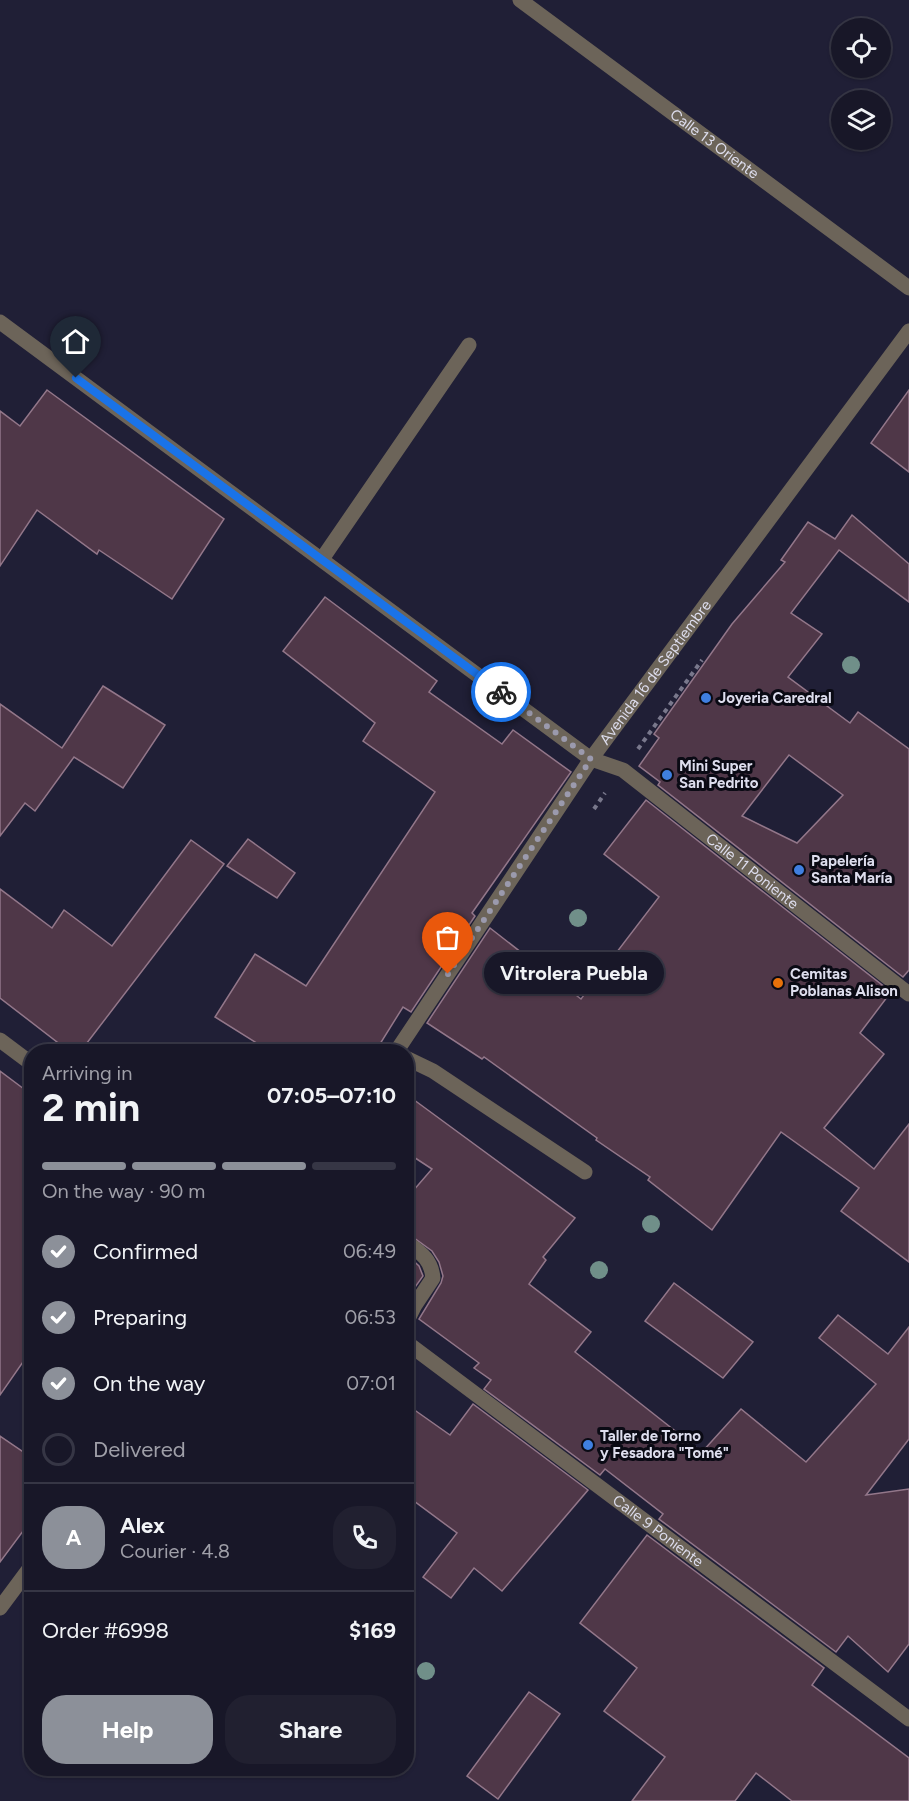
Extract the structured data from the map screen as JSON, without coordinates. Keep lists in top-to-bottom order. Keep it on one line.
{"streets":{"street":["Calle 13 Oriente","Avenida 16 de Septiembre","Calle 11 Poniente","Calle 9 Poniente"]},"crossings":[["Avenida 16 de Septiembre","Calle 11 Poniente"]],"places":["Joyeria Caredral","Mini Super San Pedrito","Papelería Santa María","Vitrolera Puebla","Cemitas Poblanas Alison","Taller de Torno y Fesadora \"Tomé\""],"page":{"bubble":"Vitrolera Puebla","heading":["2 min","Arriving in","07:05–07:10"],"panel":["Alex","Courier · 4.8","Order #6998","$169"],"bar":"On the way · 90 m","list":[["Confirmed","06:49"],["Preparing","06:53"],["On the way","07:01"],"Delivered"],"round":"A","buttons":["Help","Share"]}}
